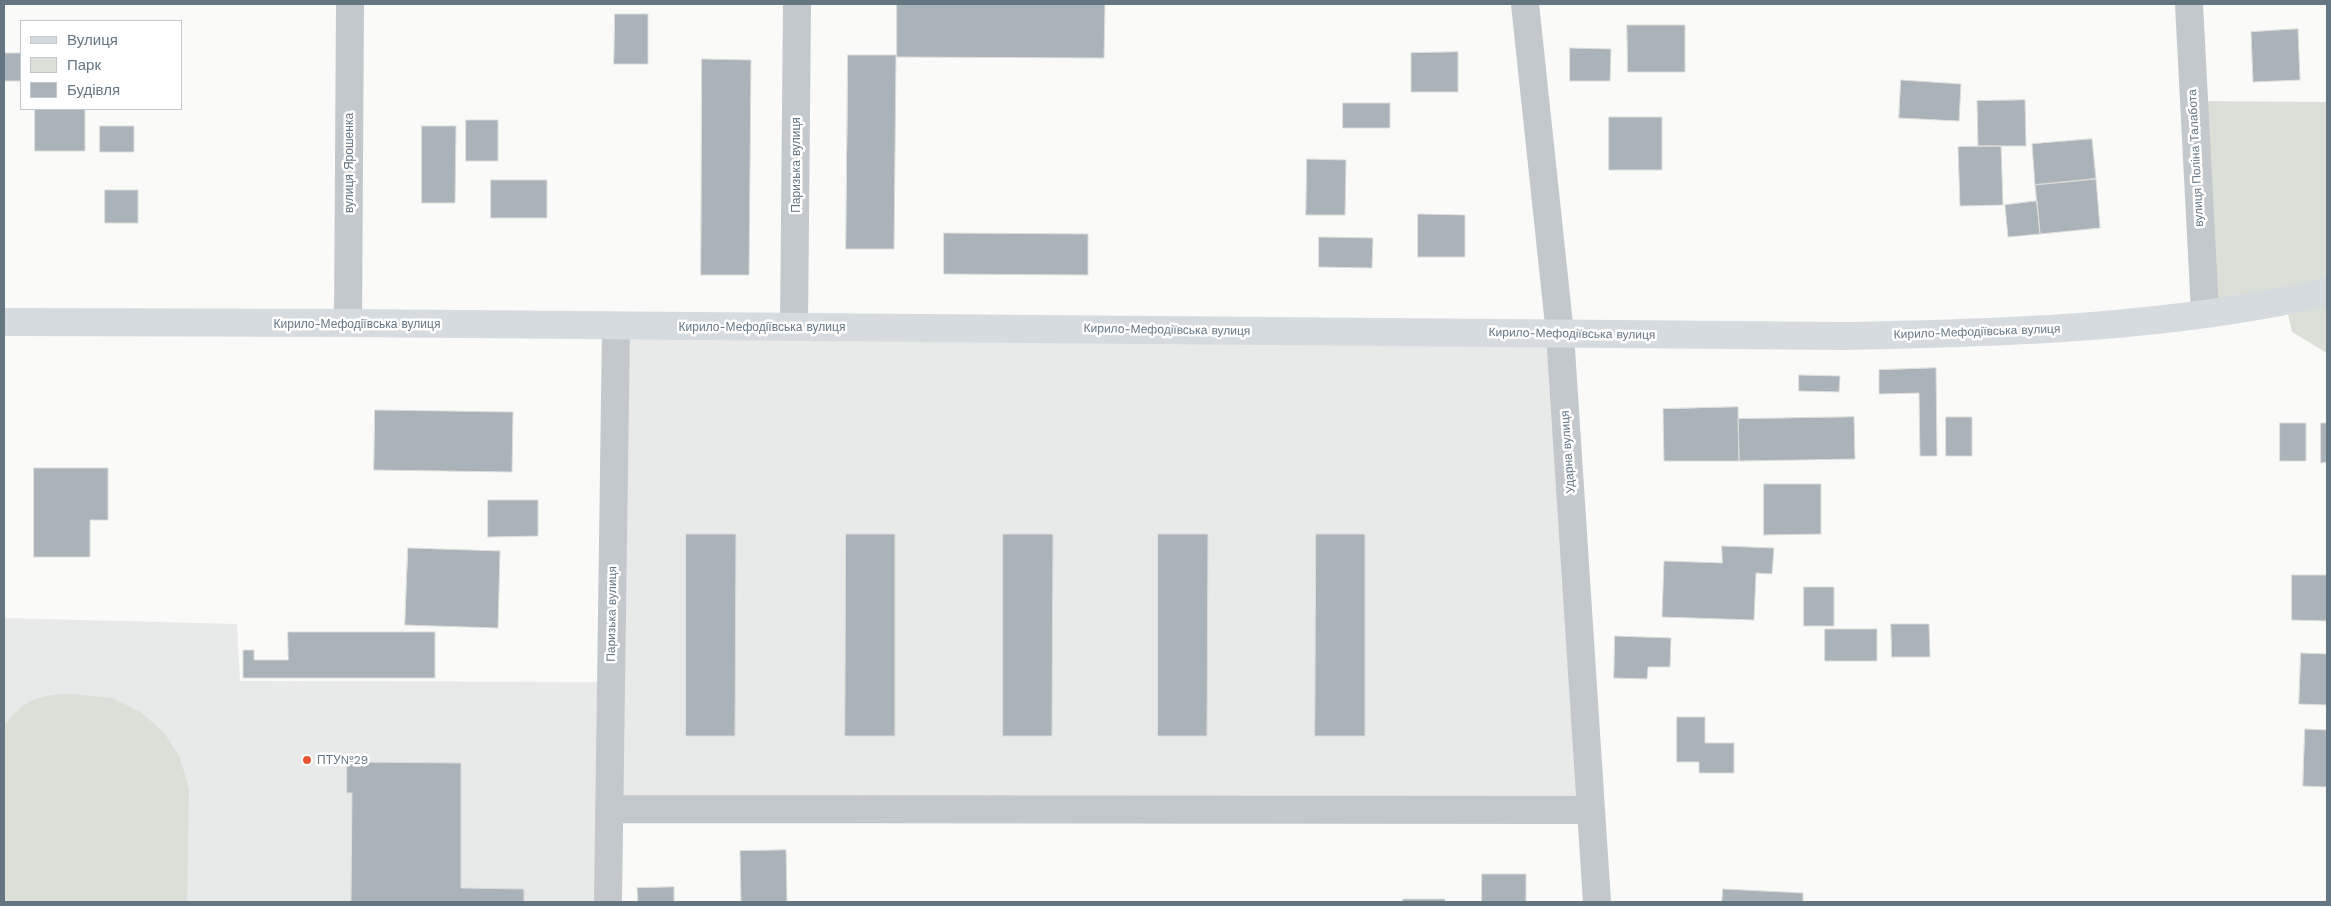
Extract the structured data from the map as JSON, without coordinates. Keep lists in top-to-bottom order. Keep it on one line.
{"streets":{"street":["вулиця Поліна Талабота","вулиця Ярошенка","Паризька вулиця","Кирило-Мефодіївська вулиця","Ударна вулиця"]},"crossings":[["вулиця Поліна Талабота","Кирило-Мефодіївська вулиця"],["вулиця Ярошенка","Кирило-Мефодіївська вулиця"],["Паризька вулиця","Кирило-Мефодіївська вулиця"],["Кирило-Мефодіївська вулиця","Ударна вулиця"]],"places":["ПТУ№29"],"legend":["Вулиця","Парк","Будівля"]}
